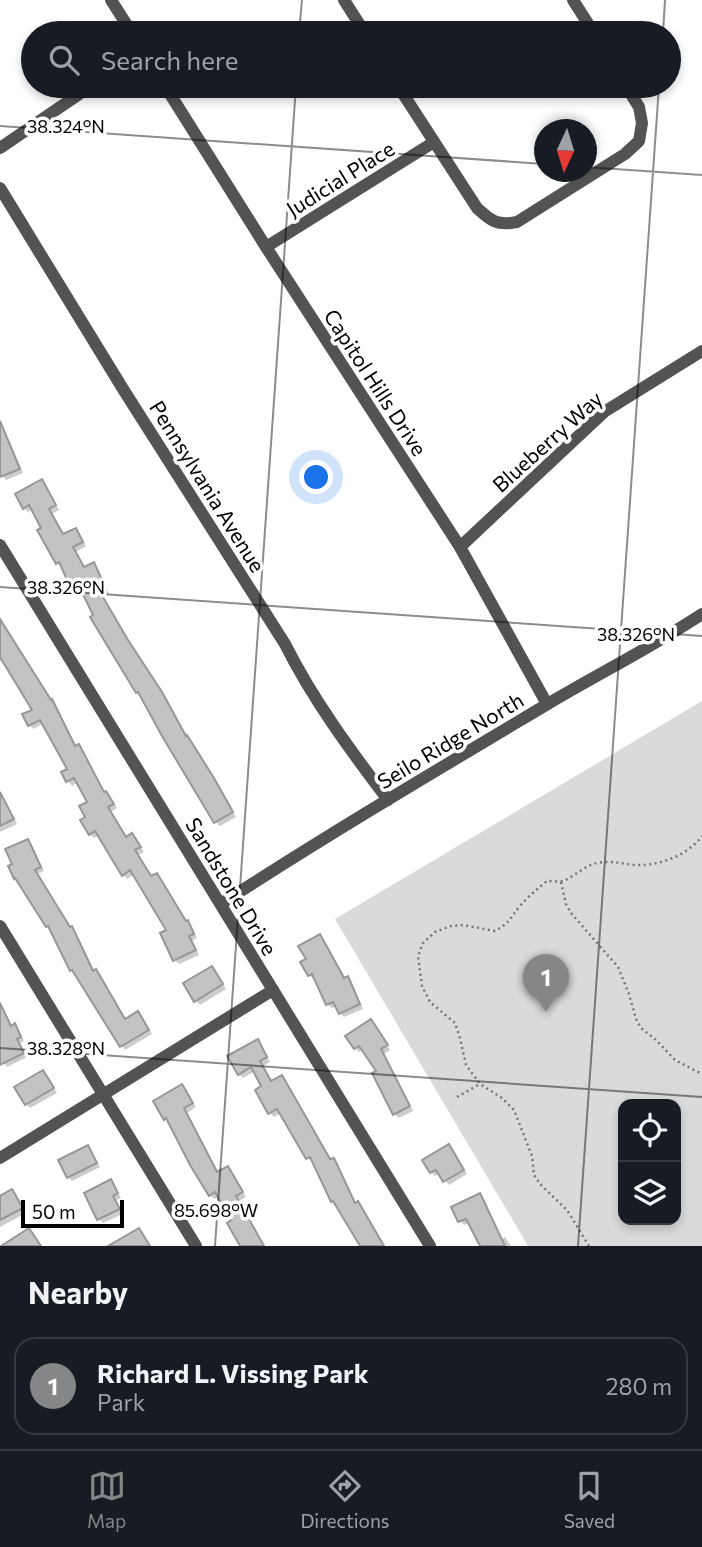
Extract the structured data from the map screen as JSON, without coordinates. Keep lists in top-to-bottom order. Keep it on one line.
{"streets":{"street":["Judicial Place","Capitol Hills Drive","Blueberry Way","Pennsylvania Avenue","Seilo Ridge North","Sandstone Drive"]},"crossings":[["Judicial Place","Capitol Hills Drive"],["Capitol Hills Drive","Blueberry Way"],["Capitol Hills Drive","Seilo Ridge North"],["Pennsylvania Avenue","Seilo Ridge North"],["Seilo Ridge North","Sandstone Drive"]],"scale_bar":"50 m","north":"bottom","page":{"search":"Search here","pins":"1","scale":"50 m","heading":"Nearby","list":[{"mark":"1","name":"Richard L. Vissing Park","note":"Park","value":"280 m"}],"nav":["Map","Directions","Saved"]},"coordinates":["38.324°N","38.326°N","38.328°N","85.698°W"]}
